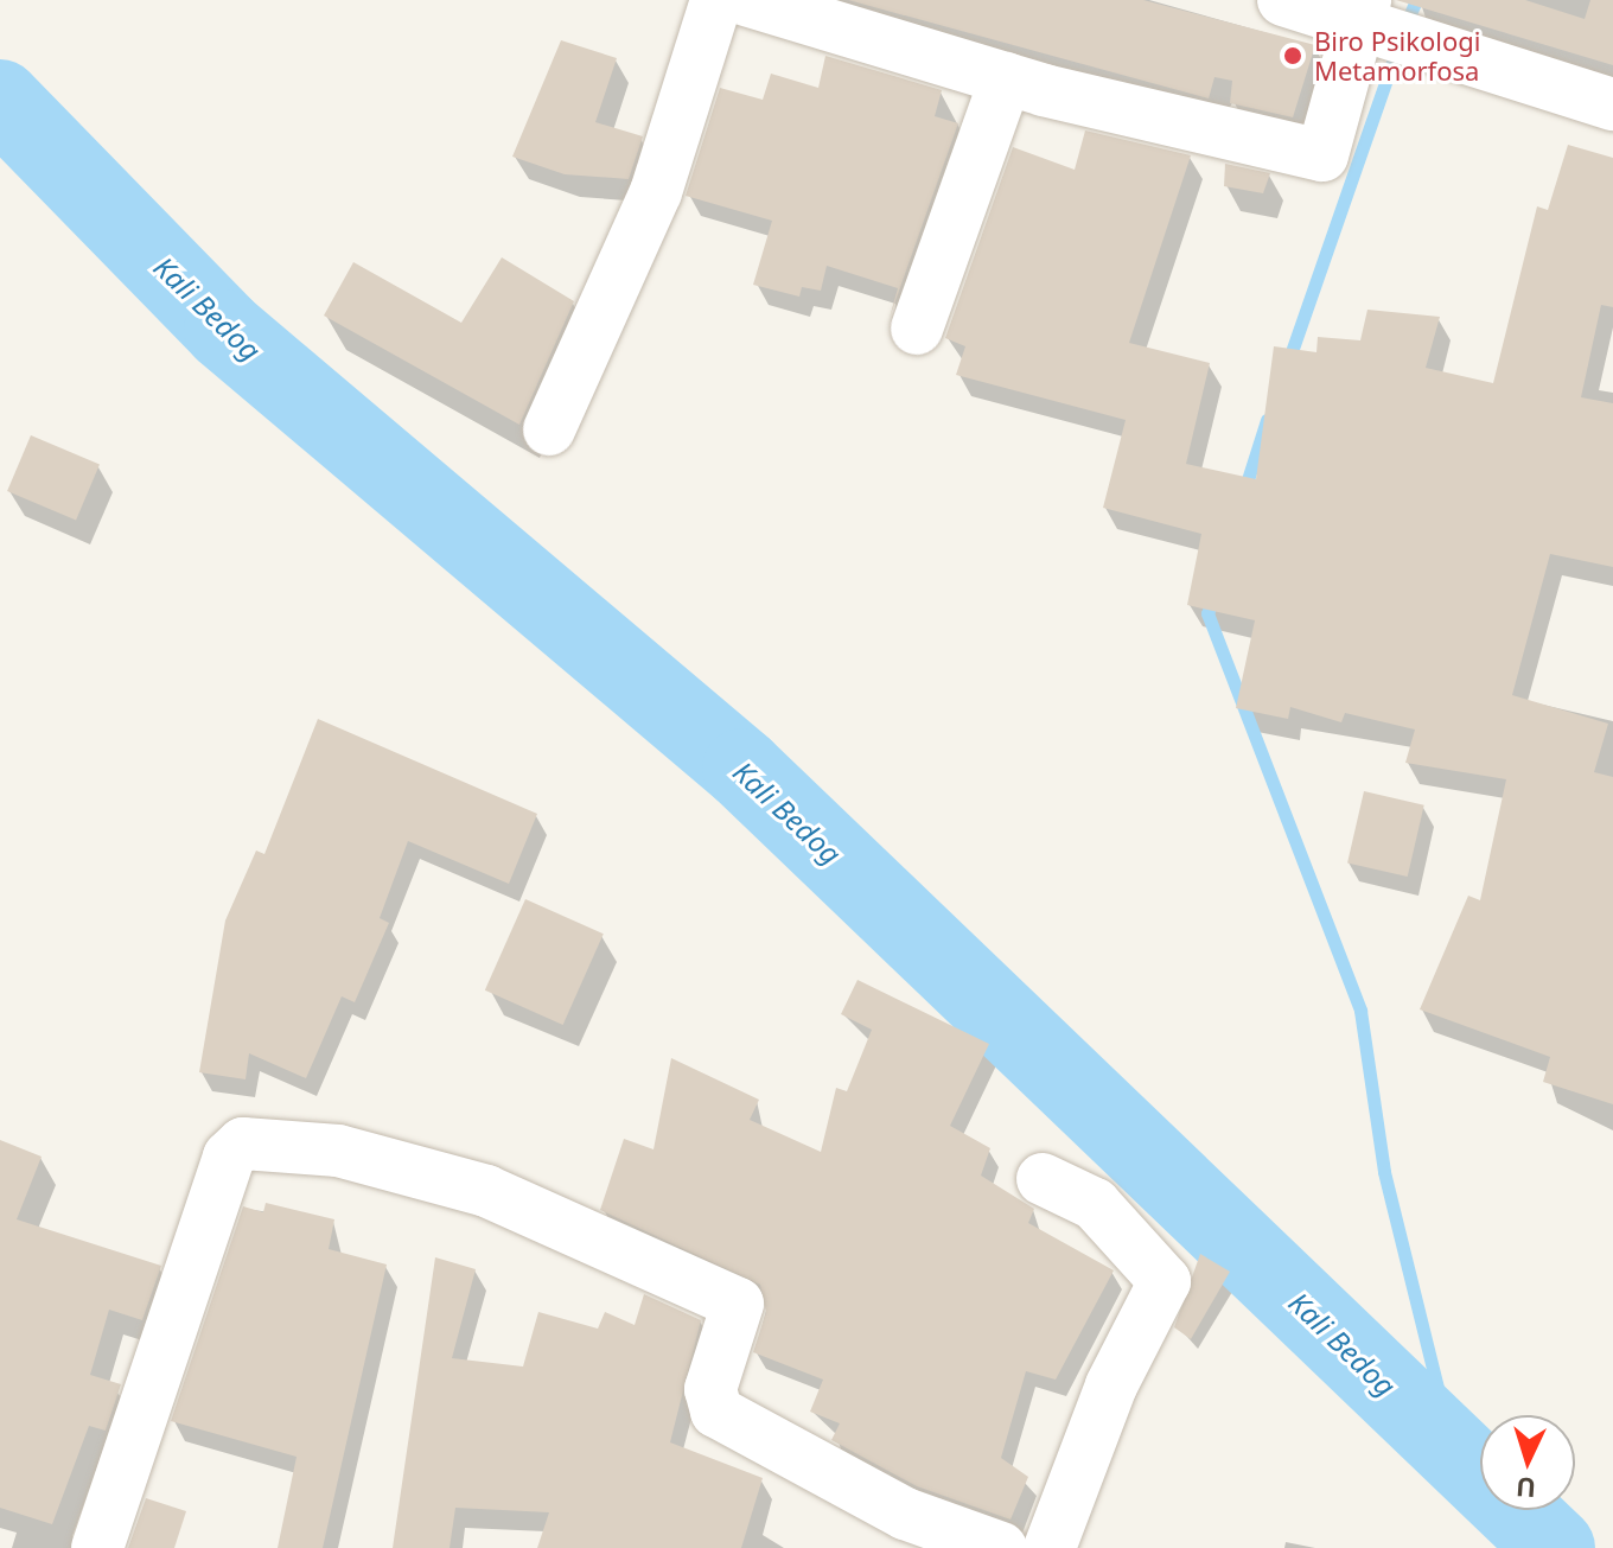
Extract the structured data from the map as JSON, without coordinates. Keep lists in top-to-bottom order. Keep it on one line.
{"water":["Kali Bedog"],"places":["Biro Psikologi Metamorfosa"],"north":"bottom"}
